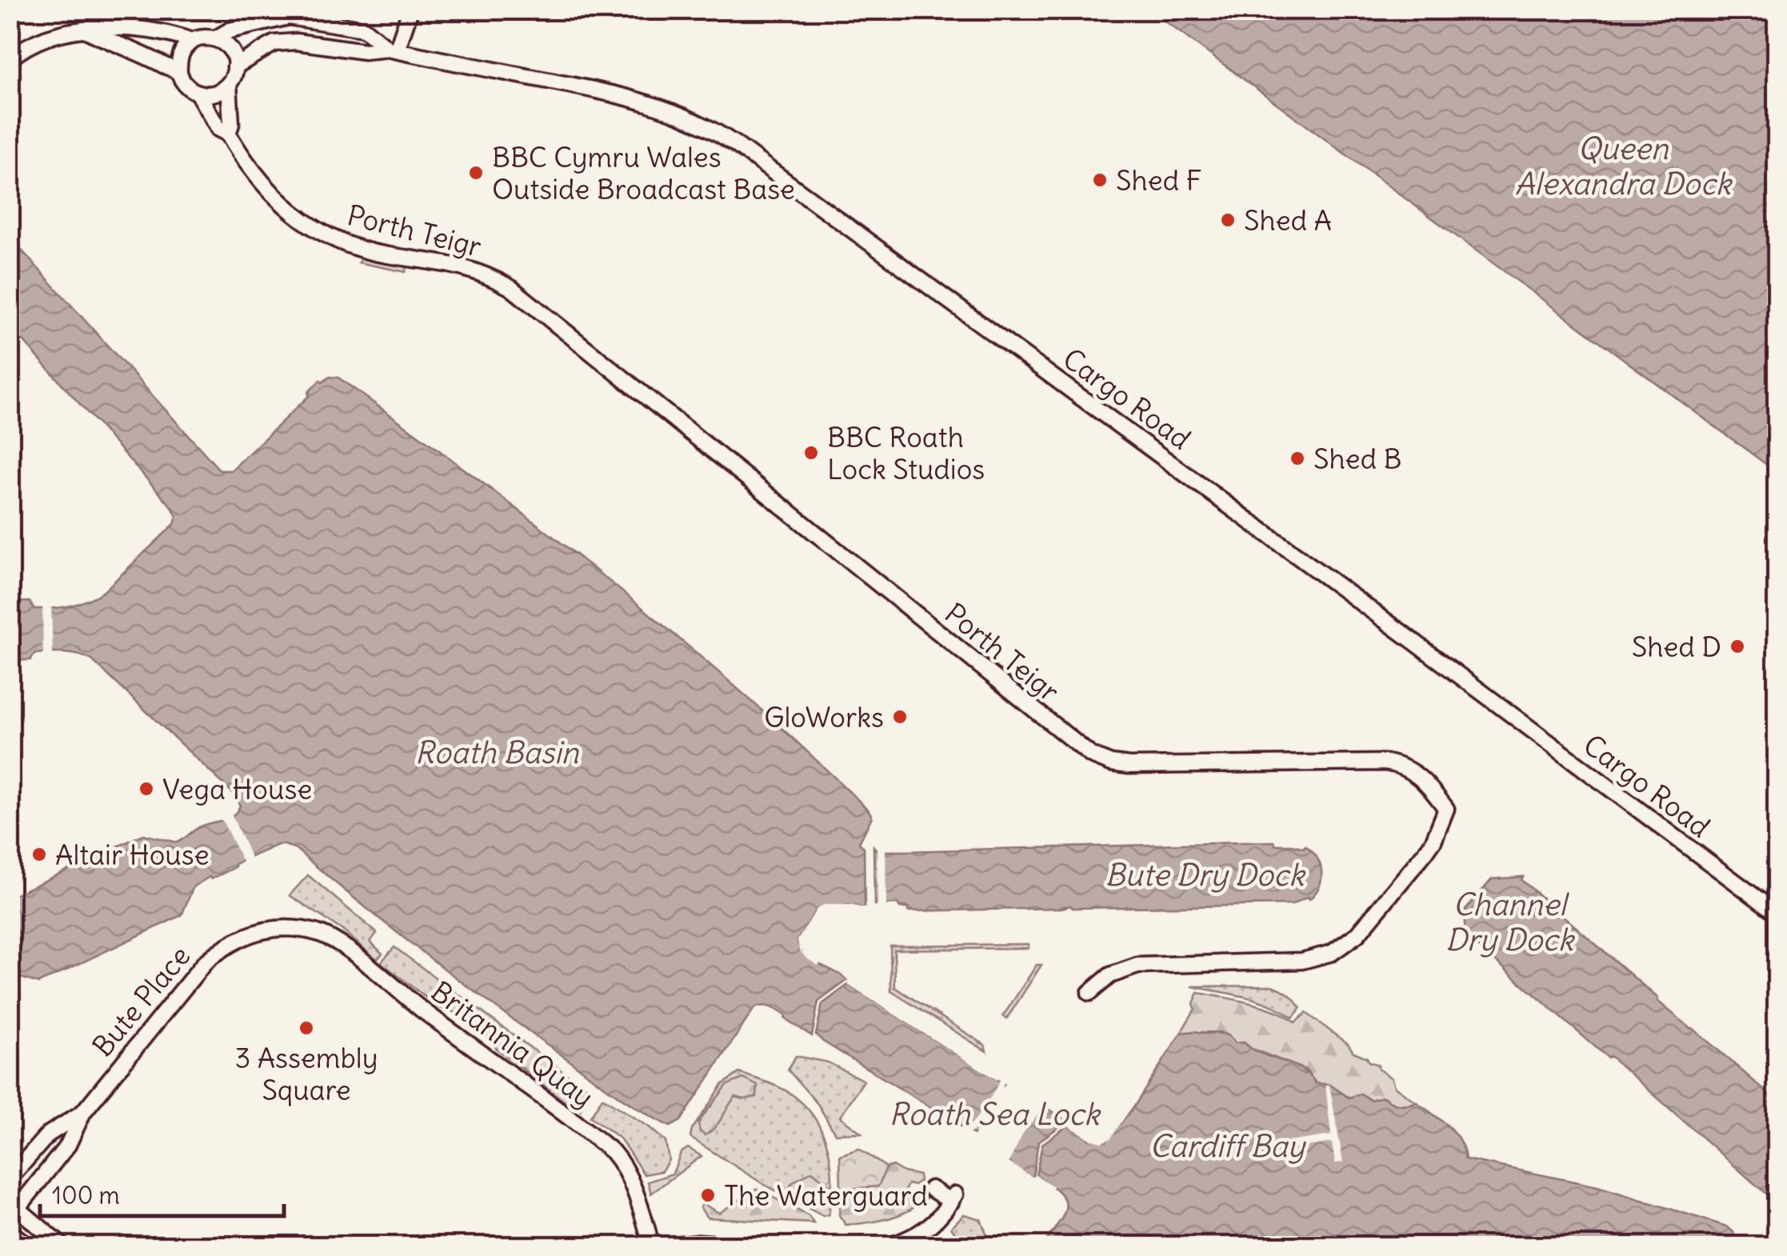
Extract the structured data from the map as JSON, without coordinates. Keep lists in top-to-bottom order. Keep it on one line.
{"streets":{"street":["Porth Teigr","Cargo Road","Bute Place","Britannia Quay"]},"crossings":[["Bute Place","Britannia Quay"]],"water":["Queen Alexandra Dock","Roath Basin","Bute Dry Dock","Channel Dry Dock","Roath Sea Lock","Cardiff Bay"],"places":["BBC Cymru Wales Outside Broadcast Base","Shed F","Shed A","BBC Roath Lock Studios","Shed B","Shed D","GloWorks","Vega House","Altair House","3 Assembly Square","The Waterguard"],"scale_bar":"100 m"}
